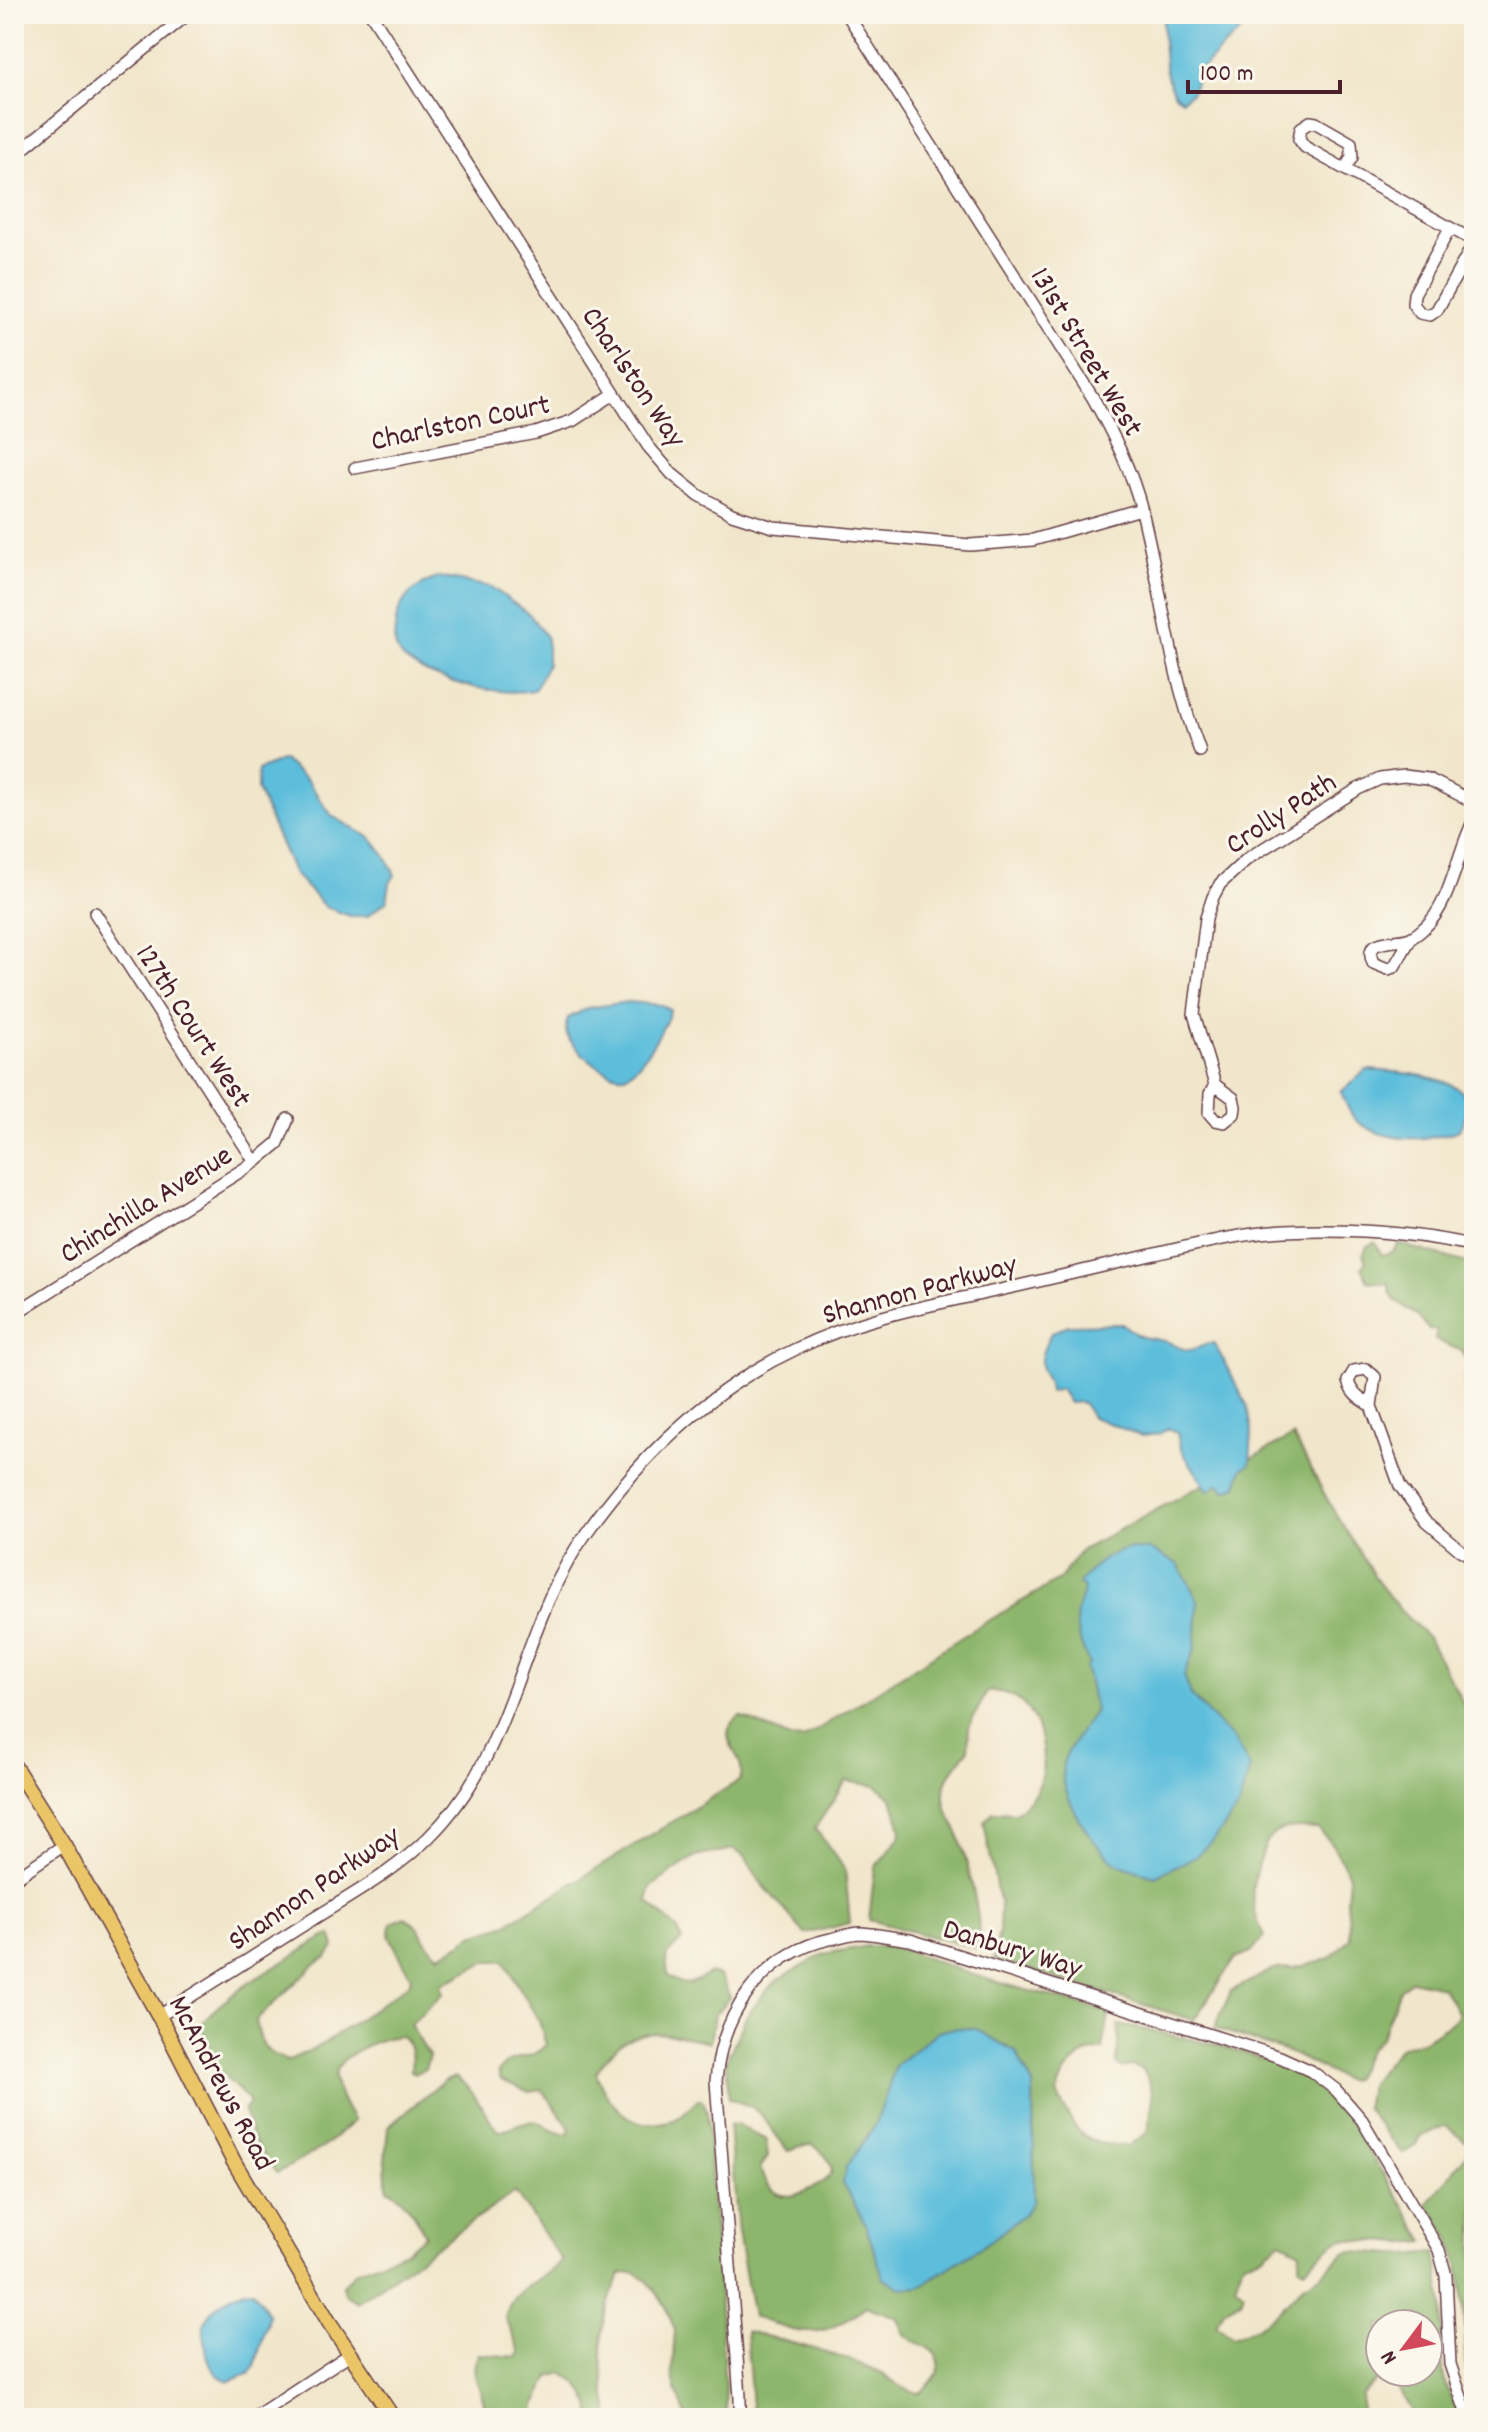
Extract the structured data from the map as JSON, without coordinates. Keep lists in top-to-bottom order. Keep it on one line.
{"streets":{"main road":["McAndrews Road"],"street":["131st Street West","Charlston Way","Charlston Court","Crolly Path","127th Court West","Chinchilla Avenue","Shannon Parkway","Danbury Way"]},"crossings":[["131st Street West","Charlston Way"],["Charlston Way","Charlston Court"],["127th Court West","Chinchilla Avenue"],["Shannon Parkway","McAndrews Road"]],"scale_bar":"100 m","north":"bottom left"}
